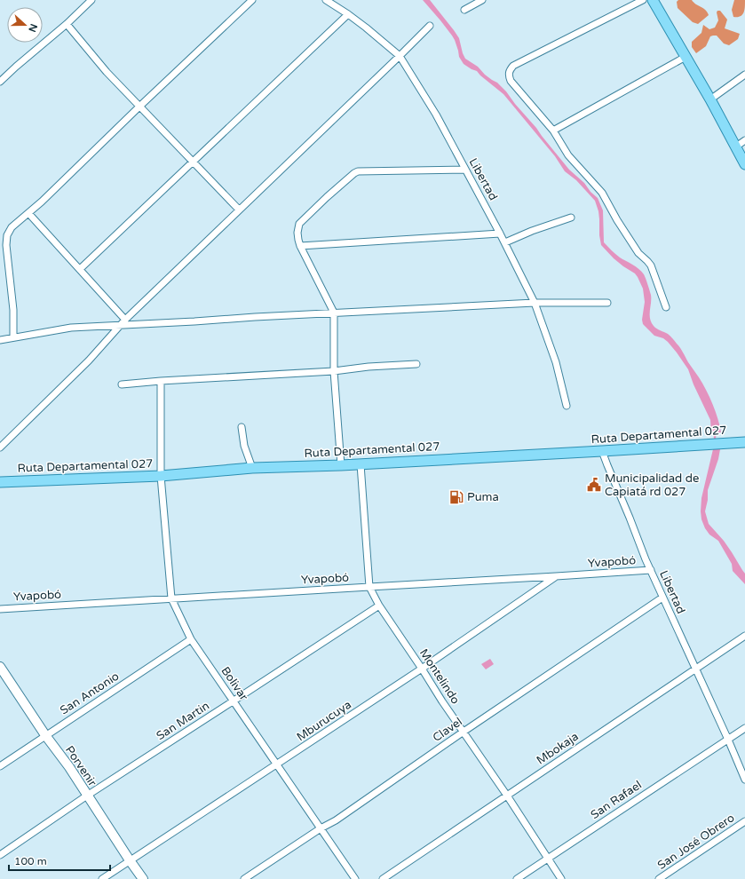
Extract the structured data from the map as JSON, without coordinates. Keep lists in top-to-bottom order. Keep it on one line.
{"streets":{"main road":["Ruta Departamental 027"],"street":["Libertad","Yvapobó","Montelindo","Bolivar","San Antonio","San Martin","Mburucuya","Clavel","Mbokaja","Porvenir","San Rafael","San José Obrero"]},"crossings":[["Libertad","Ruta Departamental 027"],["Libertad","Yvapobó"],["Libertad","Clavel"],["Libertad","Mbokaja"],["Libertad","San Rafael"],["Ruta Departamental 027","Montelindo"],["Ruta Departamental 027","Bolivar"],["Yvapobó","Montelindo"],["Yvapobó","Bolivar"],["Yvapobó","Mburucuya"],["Montelindo","San Martin"],["Montelindo","Mburucuya"],["Montelindo","Clavel"],["Montelindo","Mbokaja"],["Montelindo","San Rafael"],["Bolivar","San Antonio"],["Bolivar","San Martin"],["Bolivar","Mburucuya"],["Bolivar","Clavel"],["San Antonio","Porvenir"],["San Martin","Porvenir"],["Mburucuya","Porvenir"]],"places":{"public building":["Municipalidad de Capiatá rd 027"],"fuel station":["Puma"]},"scale_bar":"100 m","north":"right"}
